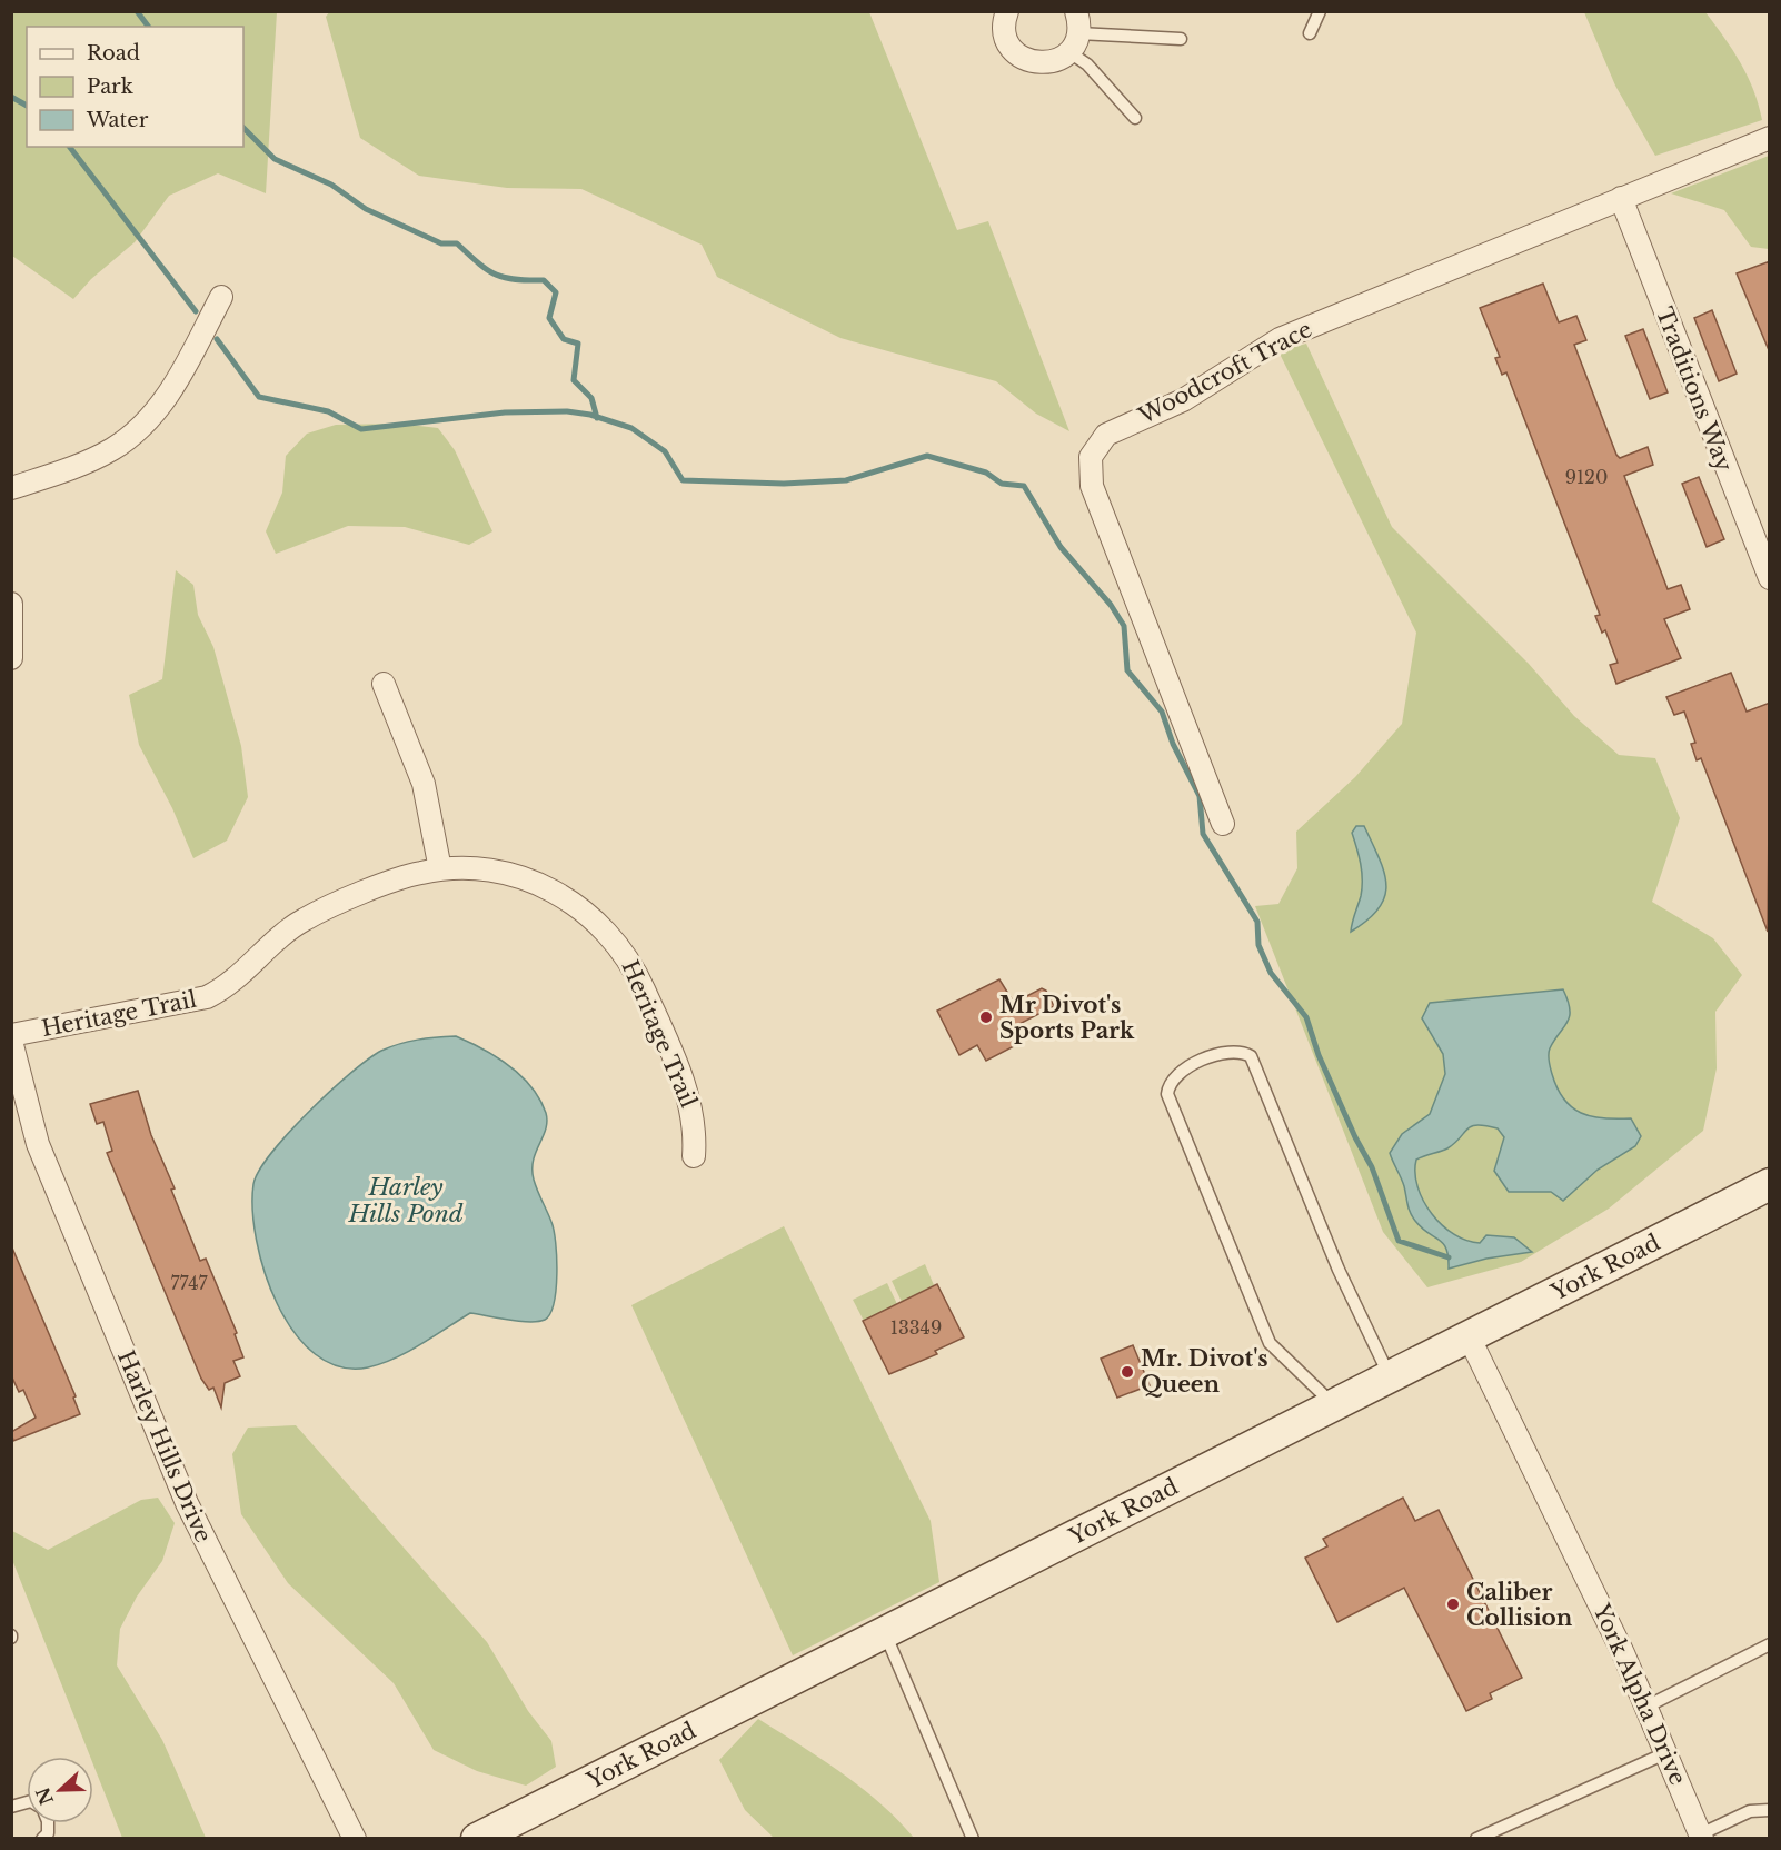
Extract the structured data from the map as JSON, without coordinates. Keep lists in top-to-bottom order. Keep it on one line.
{"streets":{"street":["Woodcroft Trace","Traditions Way","Heritage Trail","York Road","Harley Hills Drive","York Alpha Drive"]},"crossings":[["Woodcroft Trace","Traditions Way"],["York Road","York Alpha Drive"]],"water":["Harley Hills Pond"],"places":["Mr Divot's Sports Park","Mr. Divot's Queen","Caliber Collision"],"house_numbers":["9120","7747","13349"],"legend":["Road","Park","Water"],"north":"left"}
